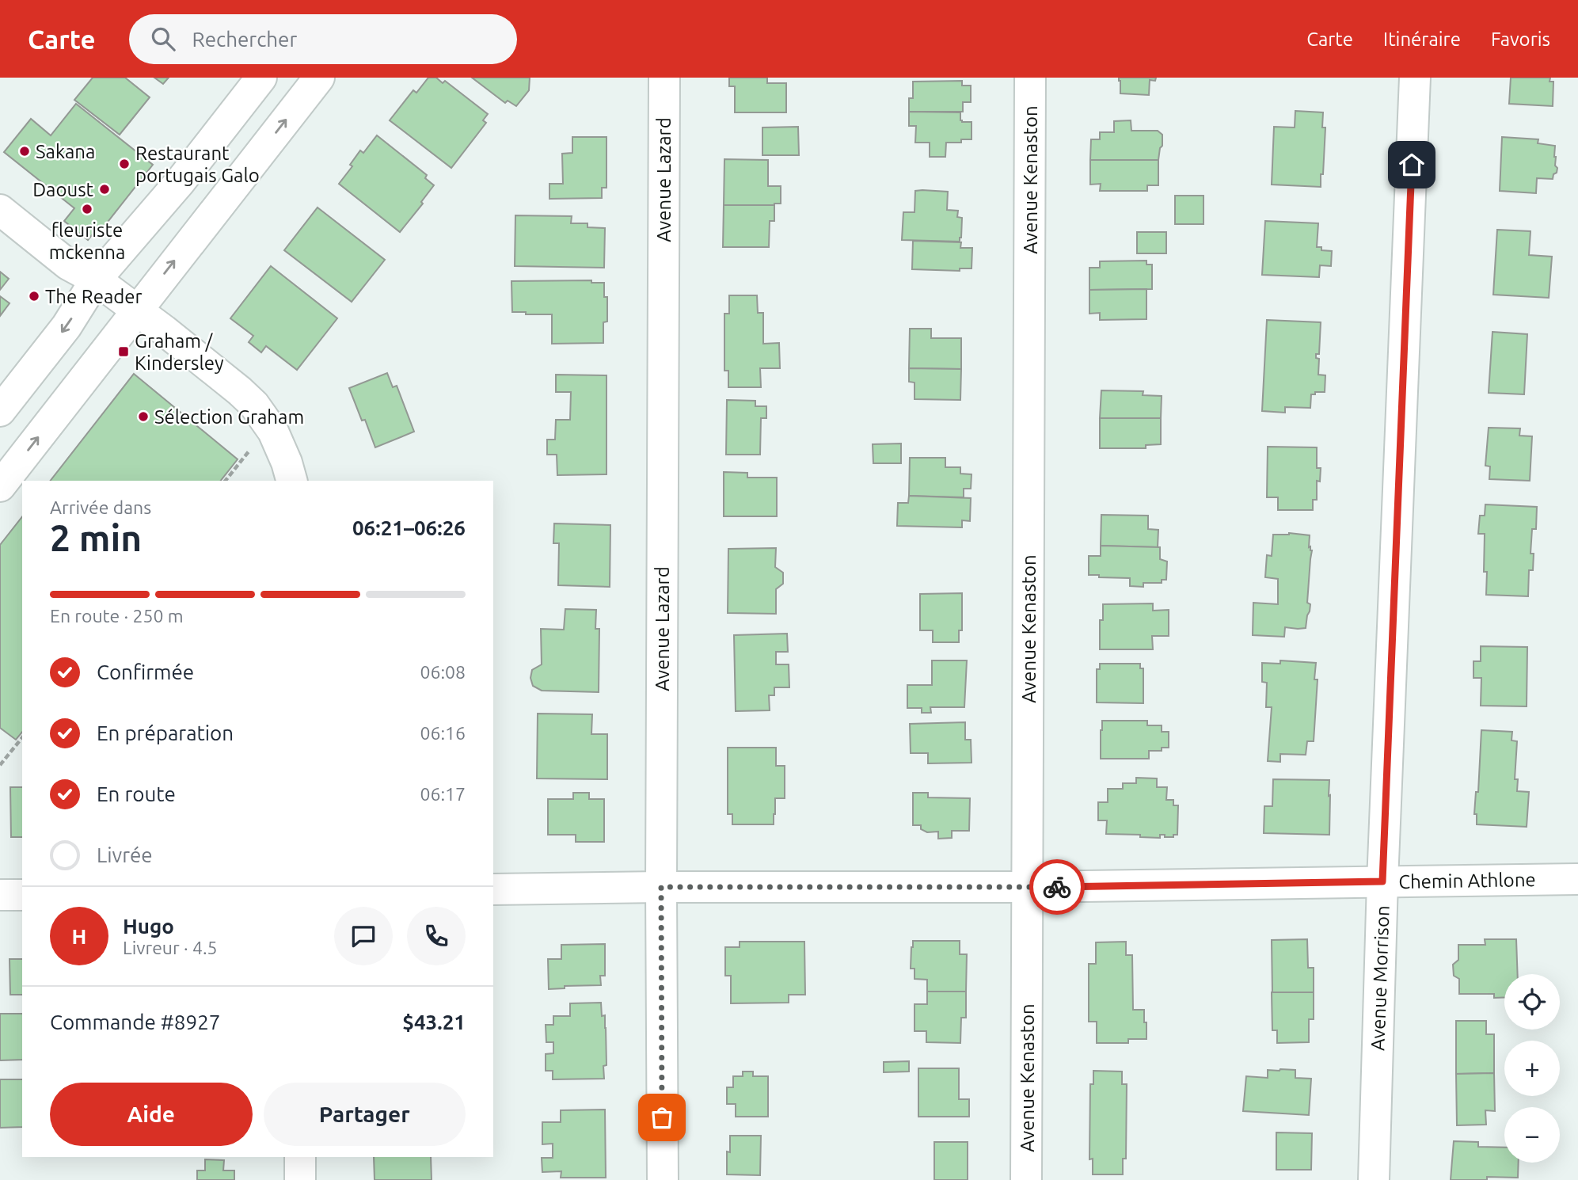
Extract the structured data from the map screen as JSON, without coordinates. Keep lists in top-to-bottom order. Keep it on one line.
{"streets":{"street":["Avenue Lazard","Avenue Kenaston","Chemin Athlone","Avenue Morrison"]},"crossings":[["Avenue Lazard","Chemin Athlone"],["Avenue Kenaston","Chemin Athlone"],["Chemin Athlone","Avenue Morrison"]],"places":{"other":["Sakana","Restaurant portugais Galo","Daoust","fleuriste mckenna","The Reader","Sélection Graham"],"transit":["Graham / Kindersley"]},"page":{"header":"Carte","search":"Rechercher","nav":["Carte","Itinéraire","Favoris"],"heading":["2 min","Arrivée dans","06:21–06:26"],"panel":["Hugo","Livreur · 4.5","Commande #8927","$43.21"],"bar":"En route · 250 m","list":[["Confirmée","06:08"],["En préparation","06:16"],["En route","06:17"],"Livrée"],"round":"H","map_buttons":["+","−"],"buttons":["Aide","Partager"]}}
